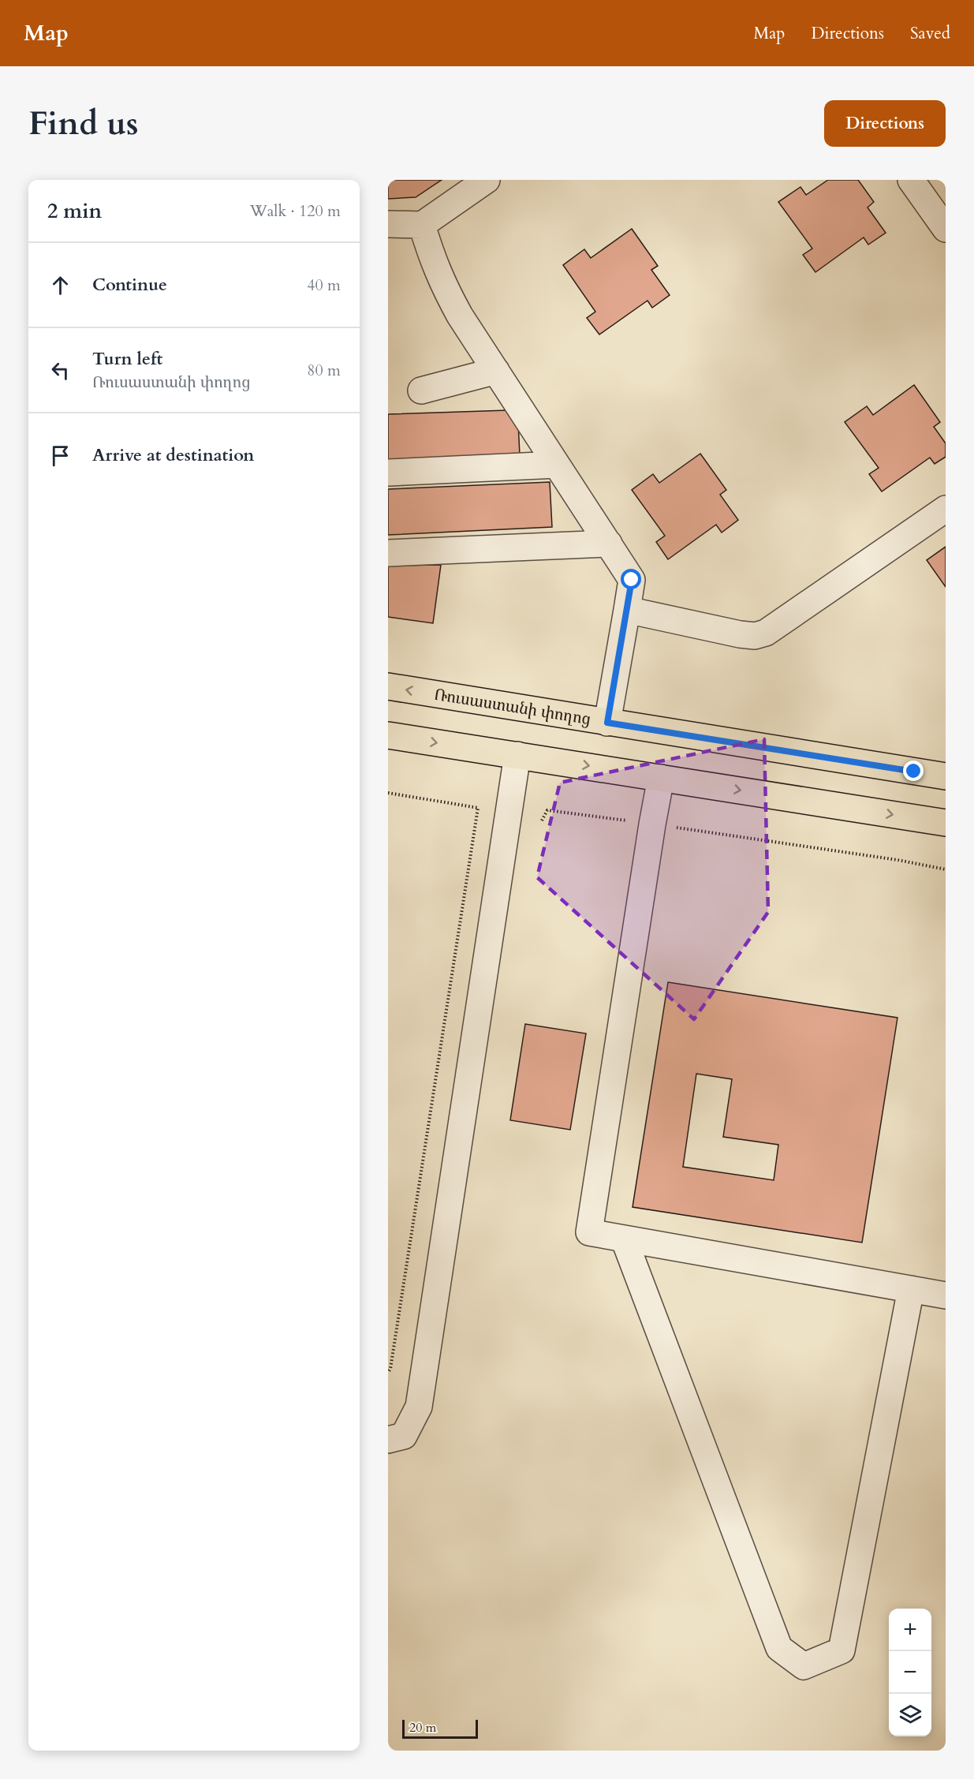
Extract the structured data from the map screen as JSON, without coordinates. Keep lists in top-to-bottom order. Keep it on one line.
{"streets":{"main road":["Ռուսաստանի փողոց"]},"scale_bar":"20 m","page":{"header":"Map","nav":["Map","Directions","Saved"],"buttons":"Directions","title":"Find us","heading":["2 min","Walk · 120 m"],"list":[["Continue","40 m"],["Turn left","Ռուսաստանի փողոց","80 m"],"Arrive at destination"],"map_buttons":["+","−"],"scale":"20 m"}}
